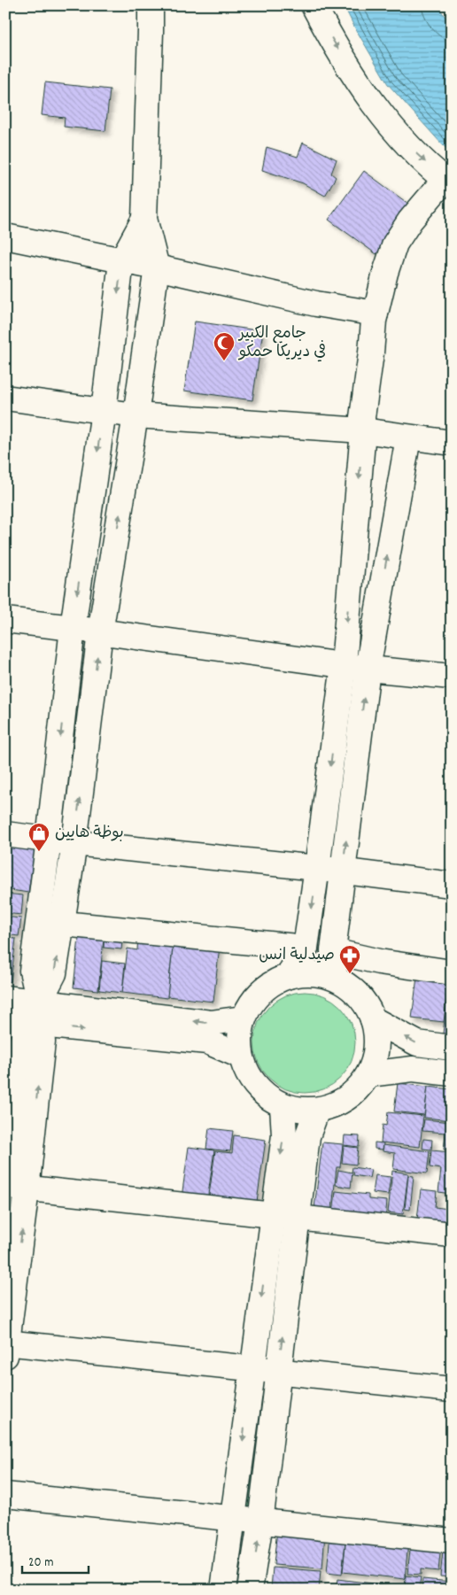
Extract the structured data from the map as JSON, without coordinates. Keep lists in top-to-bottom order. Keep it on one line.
{"places":{"mosque":["جامع الكبير في ديريكا حمكو"],"shop":["بوظة هايين"],"pharmacy":["صيدلية انس"]},"scale_bar":"20 m"}
